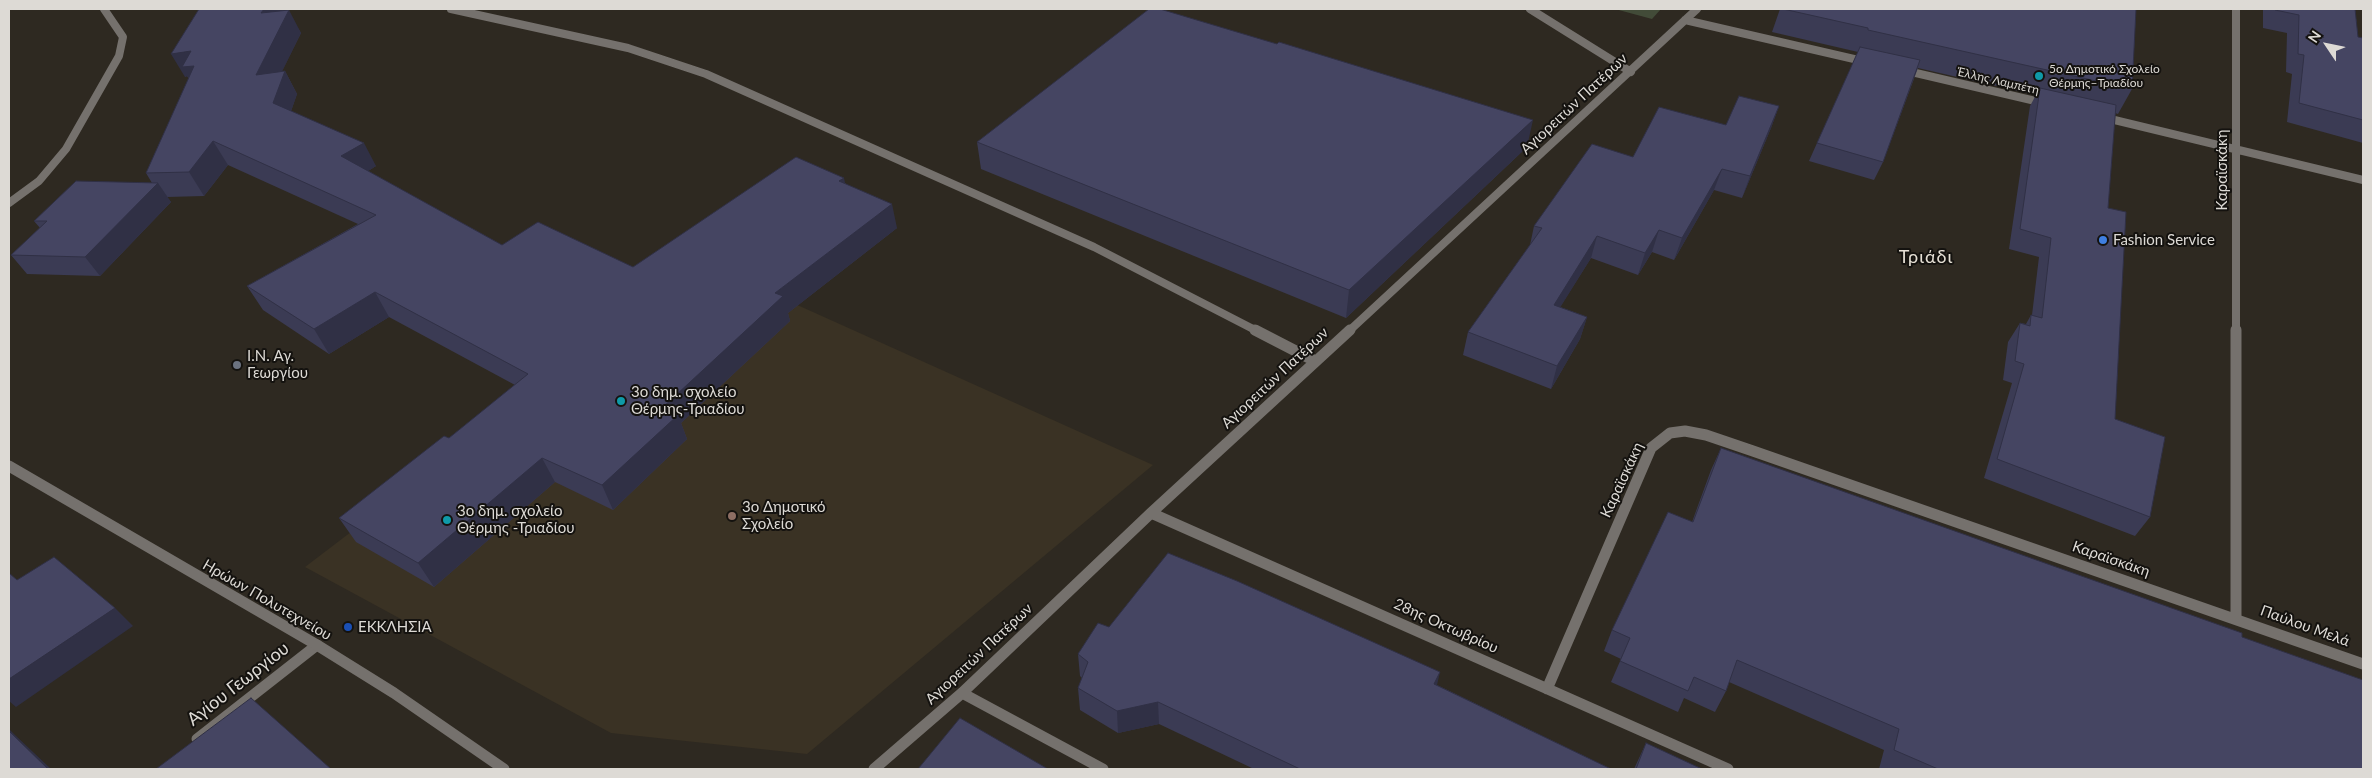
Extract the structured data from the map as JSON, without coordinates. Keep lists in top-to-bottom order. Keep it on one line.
{"streets":{"street":["Έλλης Λαμπέτη","Αγιορειτών Πατέρων","Καραϊσκάκη","Ηρώων Πολυτεχνείου","28ης Οκτωβρίου","Παύλου Μελά","Αγίου Γεωργίου"]},"crossings":[["Αγιορειτών Πατέρων","28ης Οκτωβρίου"],["Καραϊσκάκη","28ης Οκτωβρίου"],["Καραϊσκάκη","Παύλου Μελά"],["Ηρώων Πολυτεχνείου","Αγίου Γεωργίου"]],"districts":["Τριάδι"],"places":["5ο Δημοτικό Σχολείο Θέρμης–Τριαδίου","Fashion Service","Ι.Ν. Αγ. Γεωργίου","3ο δημ. σχολείο Θέρμης-Τριαδίου","3ο Δημοτικό Σχολείο","3ο δημ. σχολείο Θέρμης -Τριαδίου","ΕΚΚΛΗΣΙΑ"],"north":"top left"}
